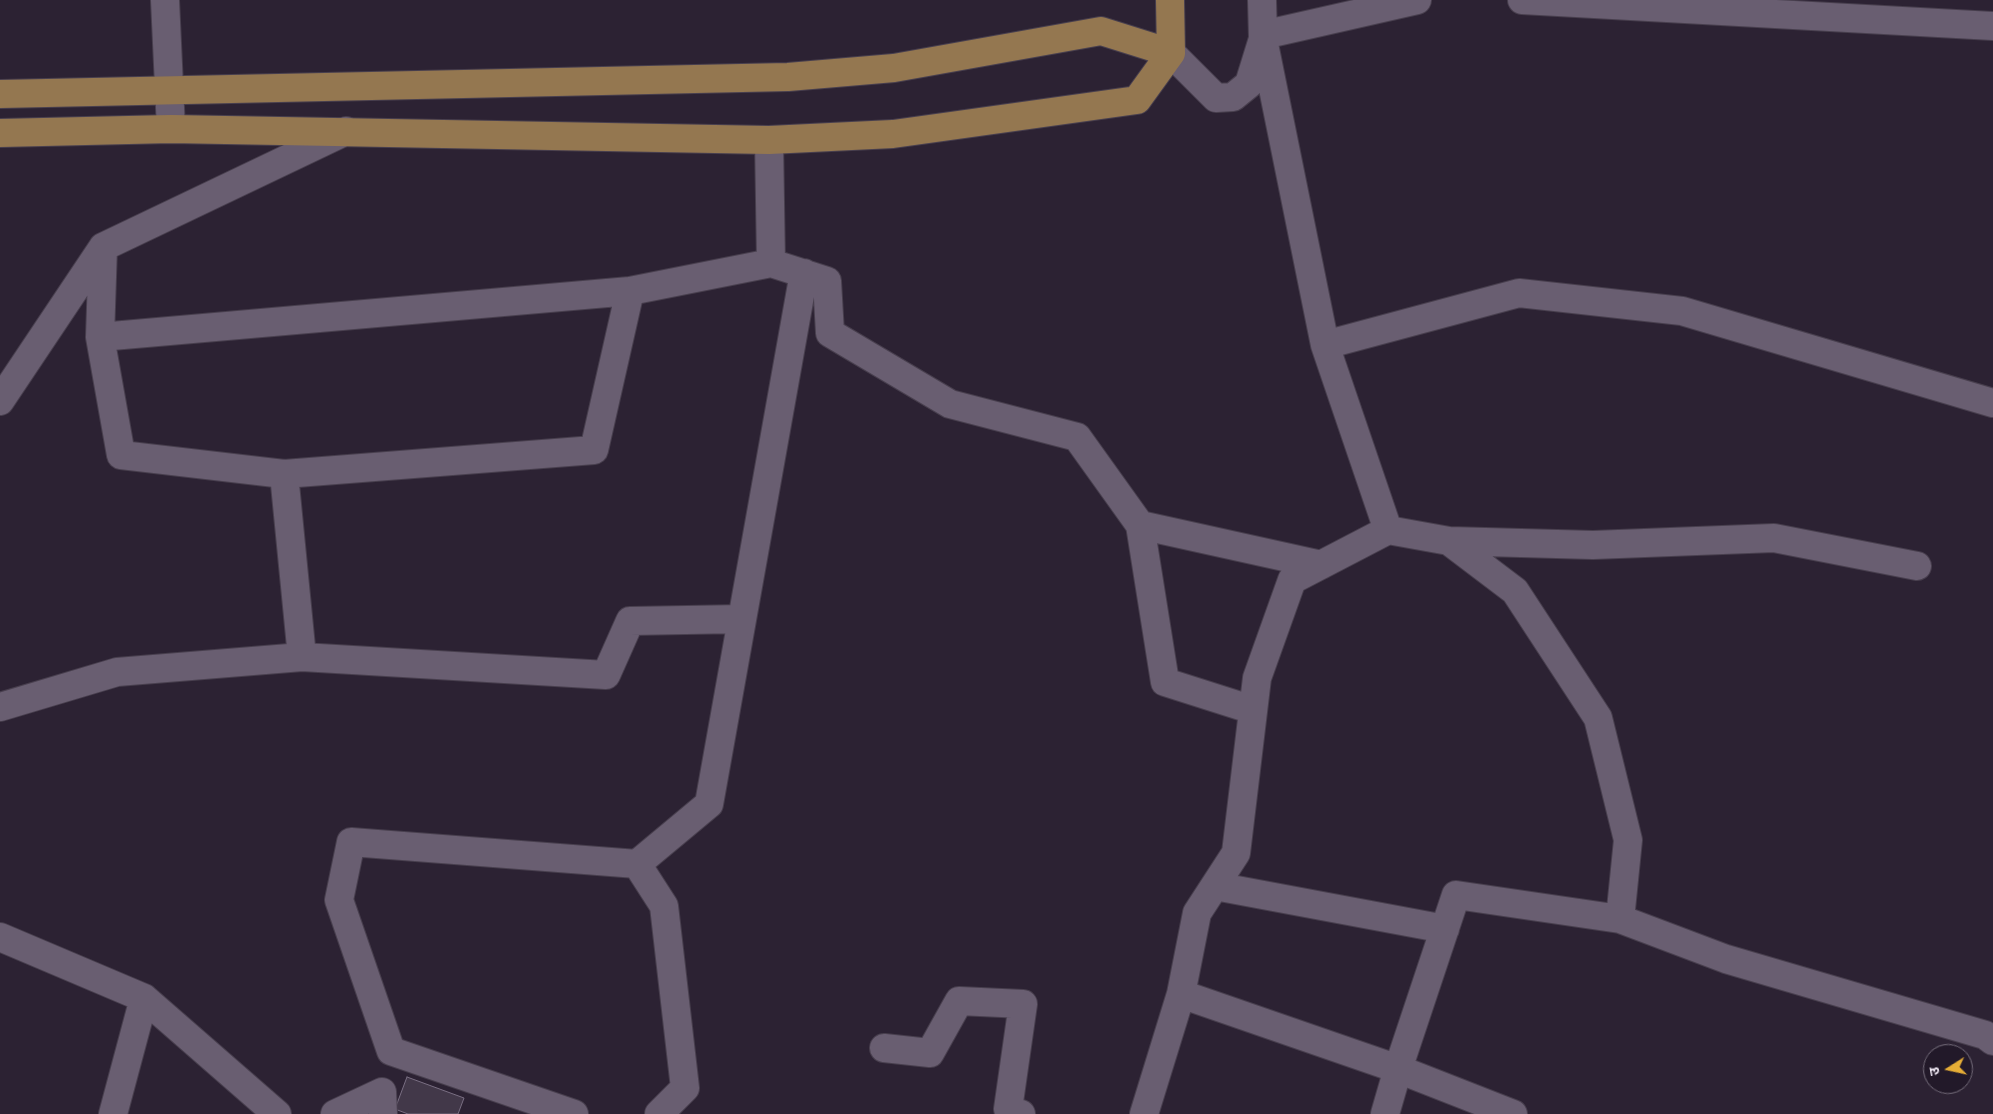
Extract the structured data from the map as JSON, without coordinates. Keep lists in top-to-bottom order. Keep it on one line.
{"north":"left"}
